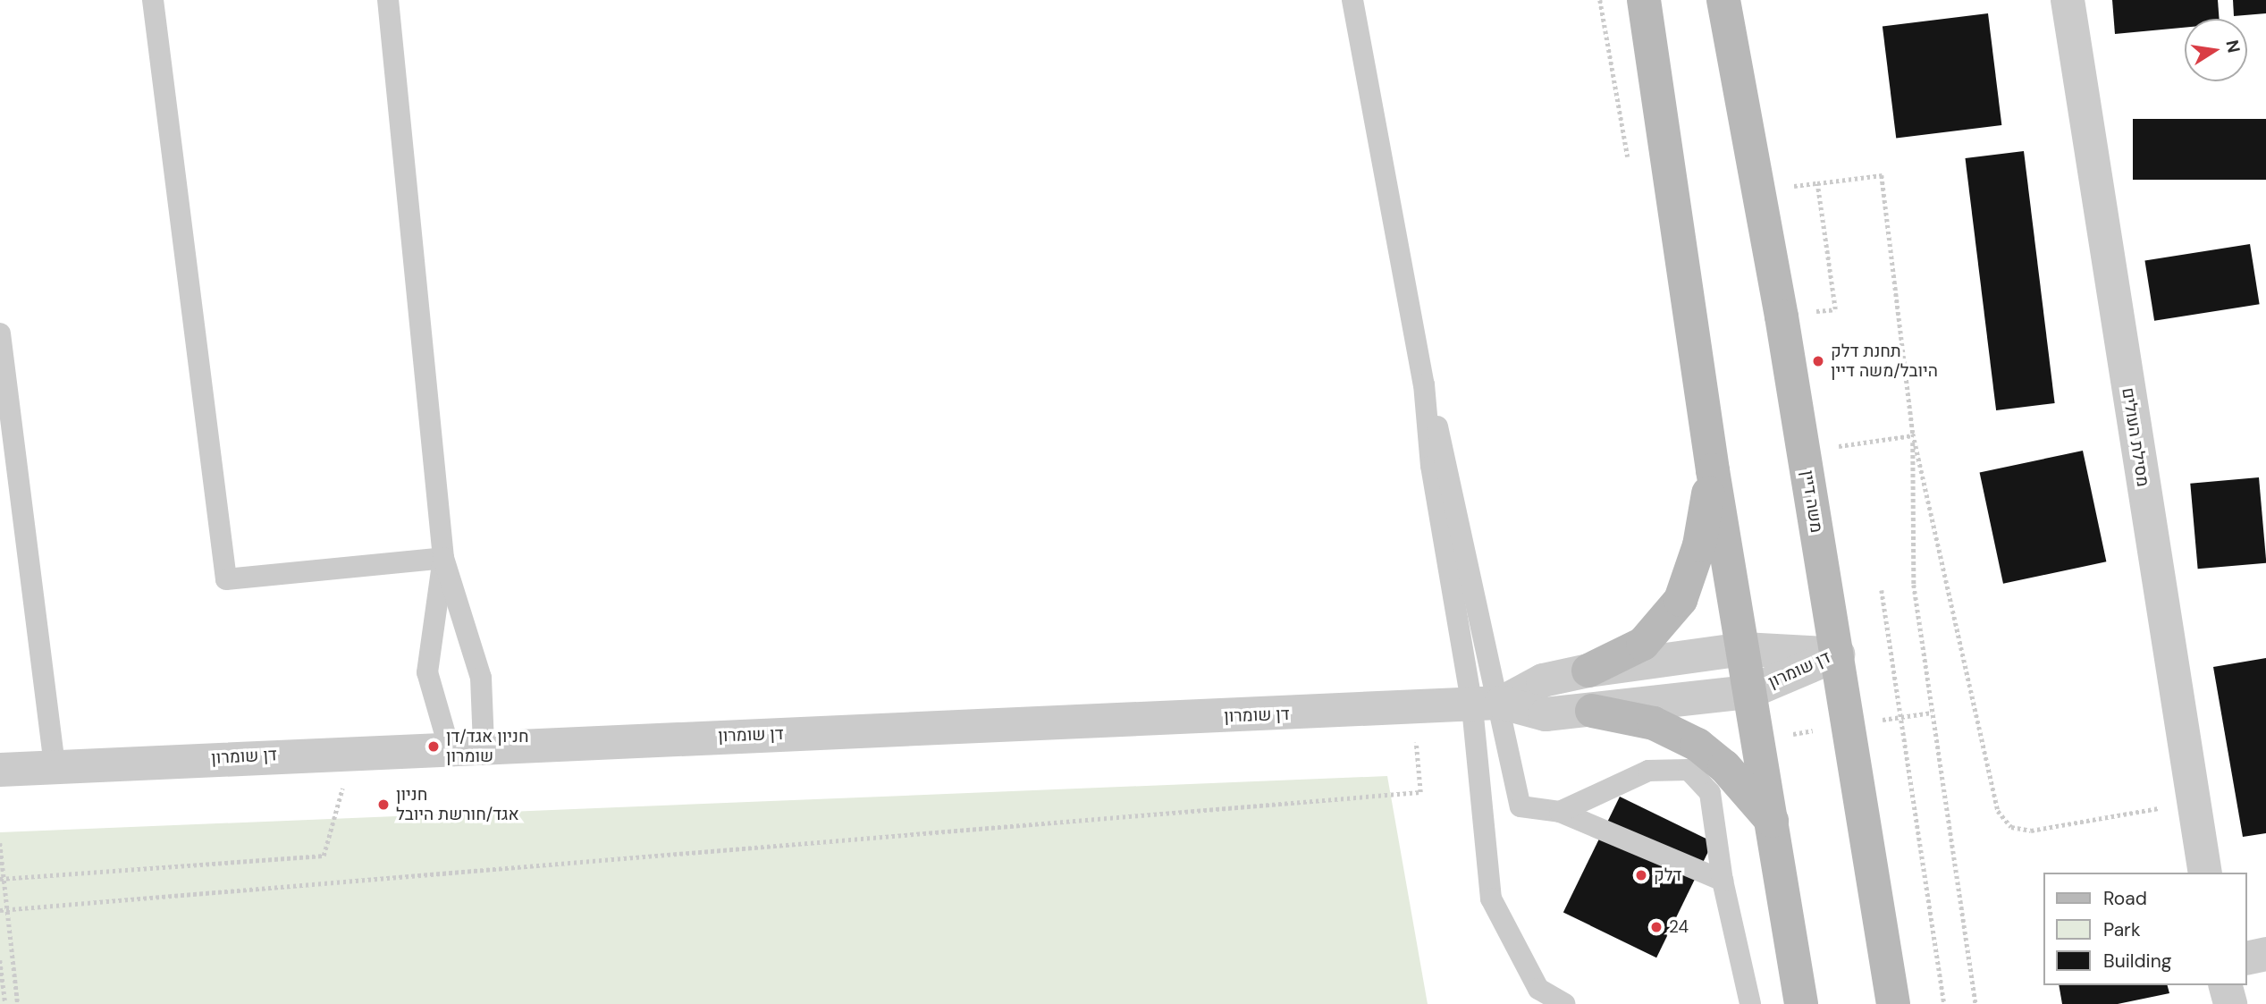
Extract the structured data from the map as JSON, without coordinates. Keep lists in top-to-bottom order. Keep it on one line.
{"streets":{"main road":["משה דיין"],"street":["מסילת העולים","דן שומרון"]},"crossings":[["משה דיין","דן שומרון"]],"places":["תחנת דלק היובל/משה דיין","חניון אגד/דן שומרון","חניון אגד/חורשת היובל","דלק","24"],"legend":["Road","Park","Building"],"north":"right"}
